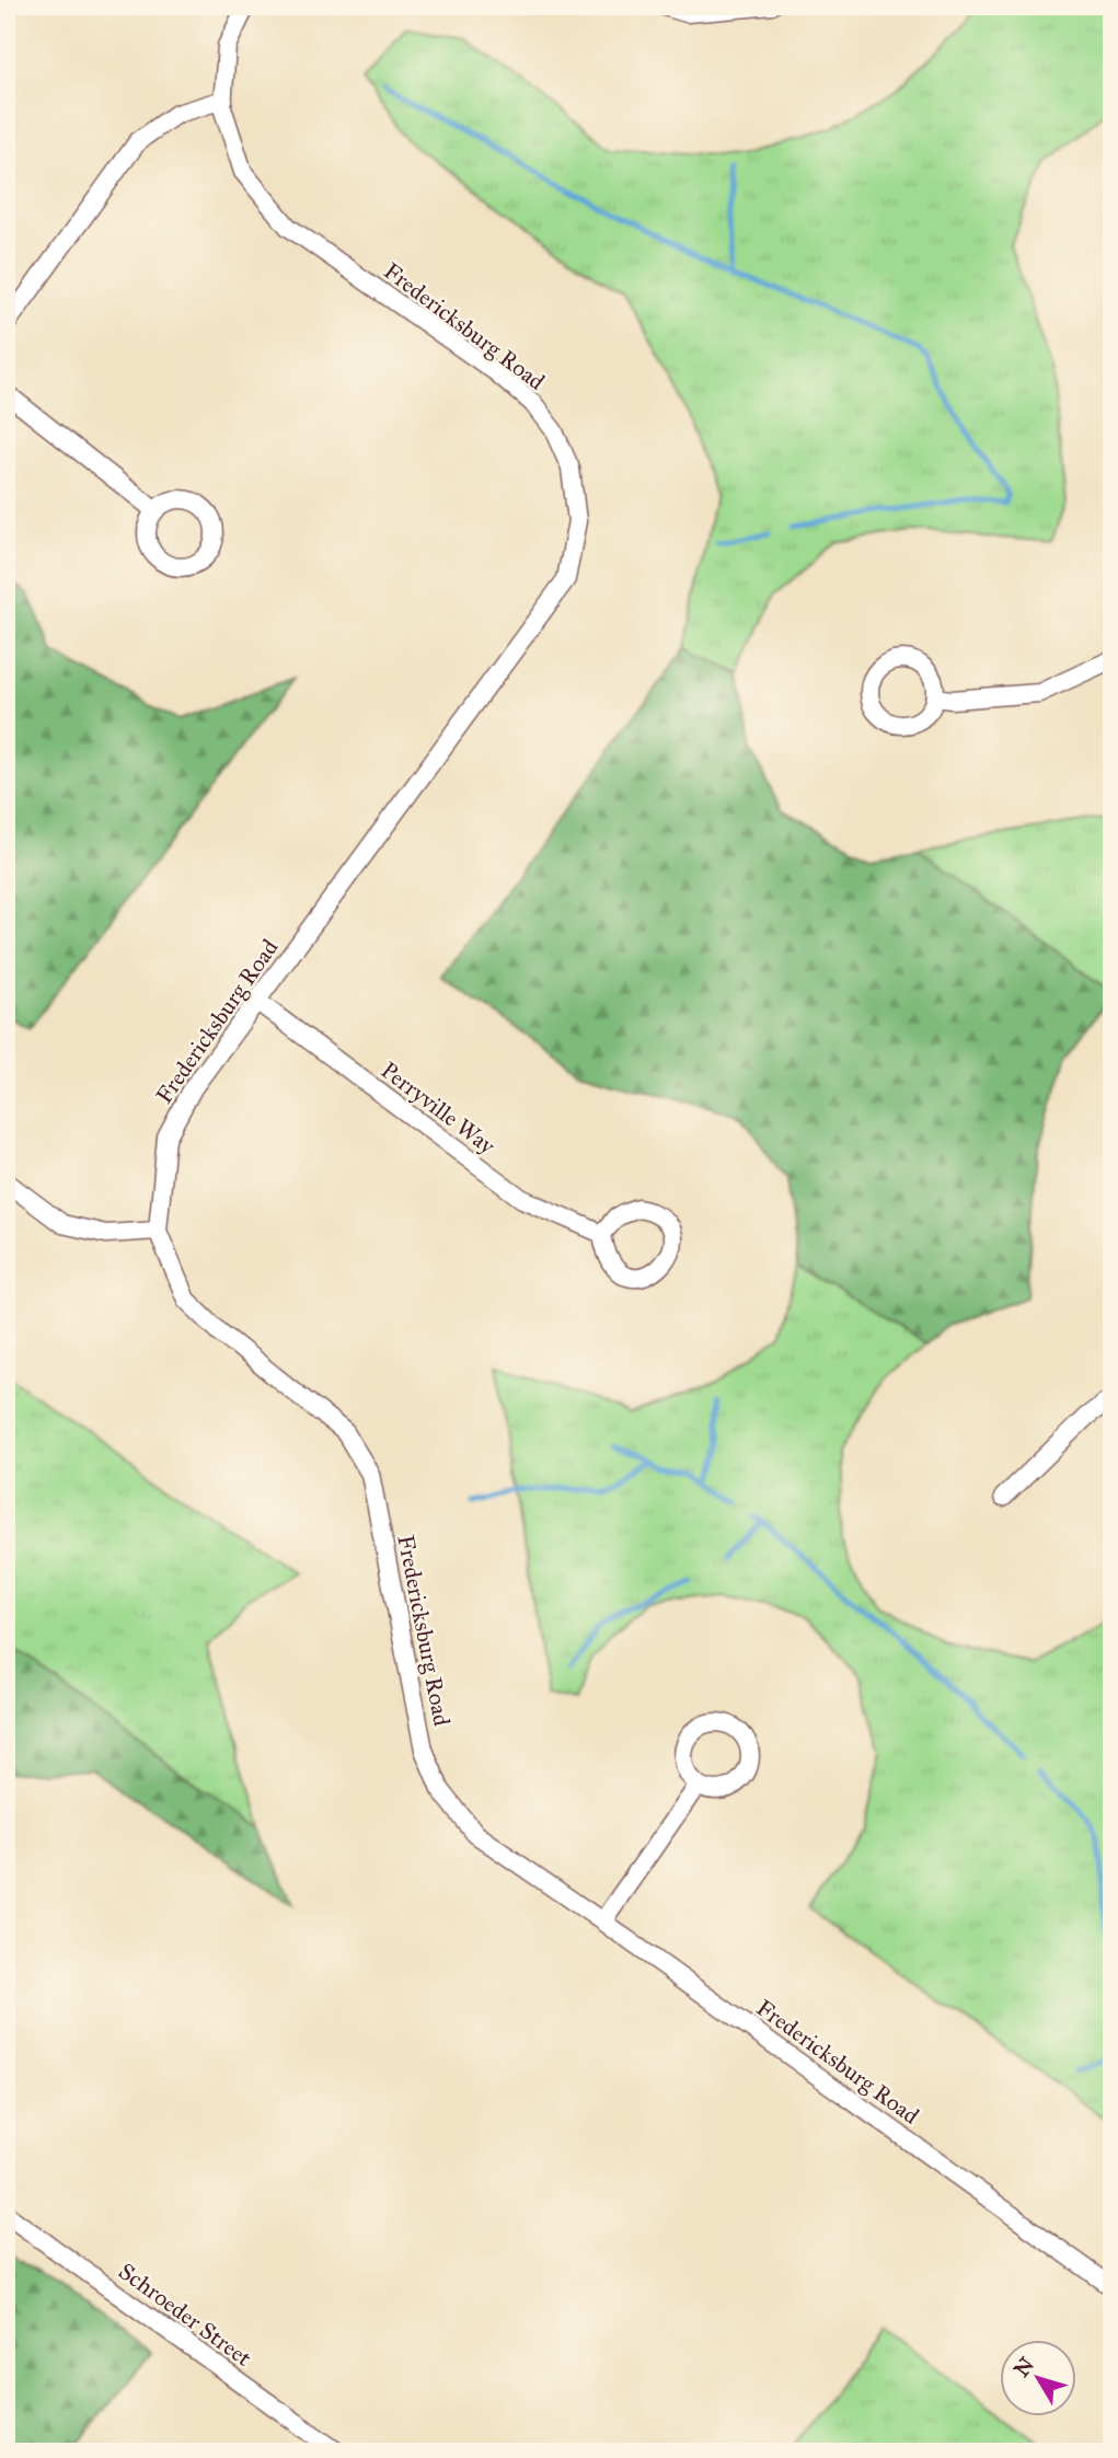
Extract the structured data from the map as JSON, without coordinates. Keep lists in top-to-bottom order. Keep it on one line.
{"streets":{"street":["Fredericksburg Road","Perryville Way","Schroeder Street"]},"crossings":[["Fredericksburg Road","Perryville Way"]],"north":"top left"}
